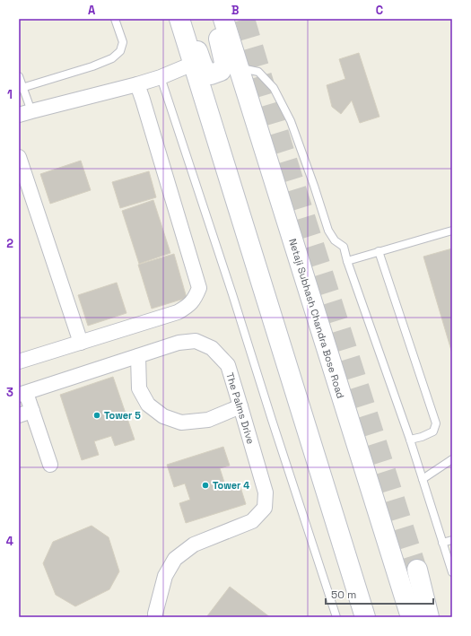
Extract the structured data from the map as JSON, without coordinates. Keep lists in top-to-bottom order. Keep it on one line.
{"streets":{"main road":["Netaji Subhash Chandra Bose Road"],"street":["The Palms Drive"]},"places":["Tower 5","Tower 4"],"scale_bar":"50 m","grid":{"columns":["A","B","C"],"rows":["1","2","3","4"]}}
